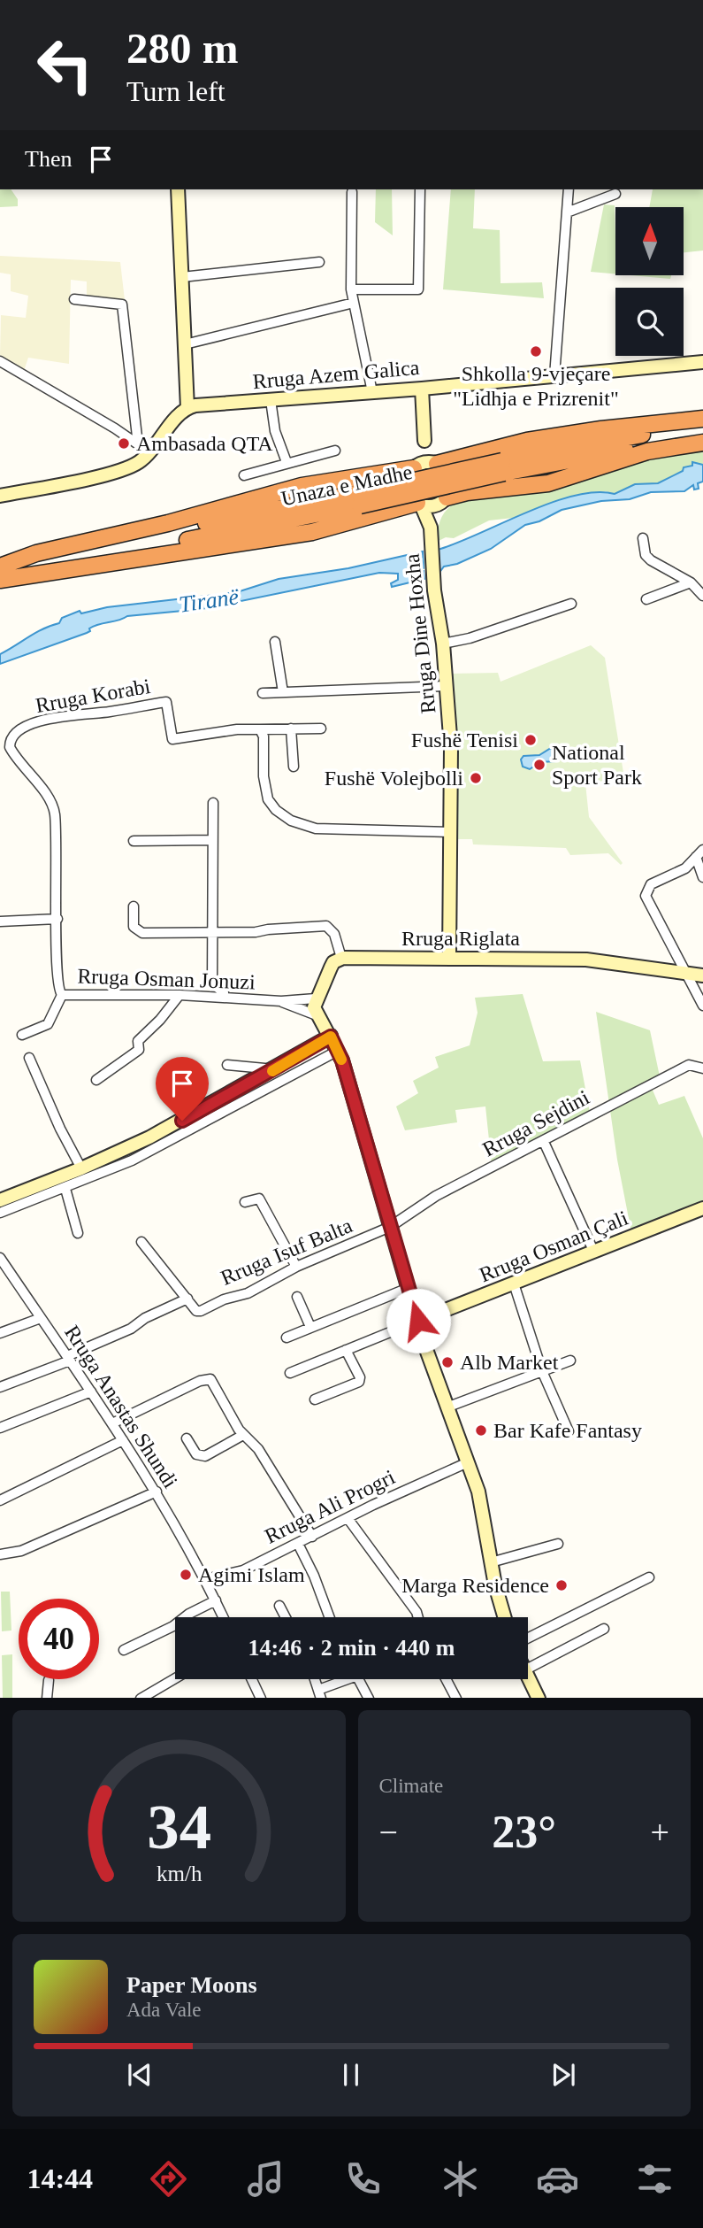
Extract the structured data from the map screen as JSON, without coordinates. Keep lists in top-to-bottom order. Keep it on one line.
{"streets":{"highway":["Unaza e Madhe"],"street":["Rruga Azem Galica","Rruga Dine Hoxha","Rruga Korabi","Rruga Riglata","Rruga Osman Jonuzi","Rruga Sejdini","Rruga Osman Çali","Rruga Isuf Balta","Rruga Anastas Shundi","Rruga Ali Progri"]},"crossings":[["Rruga Azem Galica","Rruga Dine Hoxha"],["Rruga Dine Hoxha","Rruga Riglata"],["Rruga Korabi","Rruga Osman Jonuzi"],["Rruga Sejdini","Rruga Isuf Balta"],["Rruga Anastas Shundi","Rruga Ali Progri"]],"water":["Tiranë"],"places":["Shkolla 9-vjeçare \"Lidhja e Prizrenit\"","Ambasada QTA","Fushë Tenisi","National Sport Park","Fushë Volejbolli","Alb Market","Bar Kafe Fantasy","Agimi Islam","Marga Residence"],"north":"top","page":{"turn":["280 m","Turn left"],"then":"Then","limit":"40","trip":"14:46 · 2 min · 440 m","tile":"Climate","heat":["−","23°","+"],"song":["Paper Moons","Ada Vale"],"tabs":"14:44","gauge":["34","km/h"]}}
